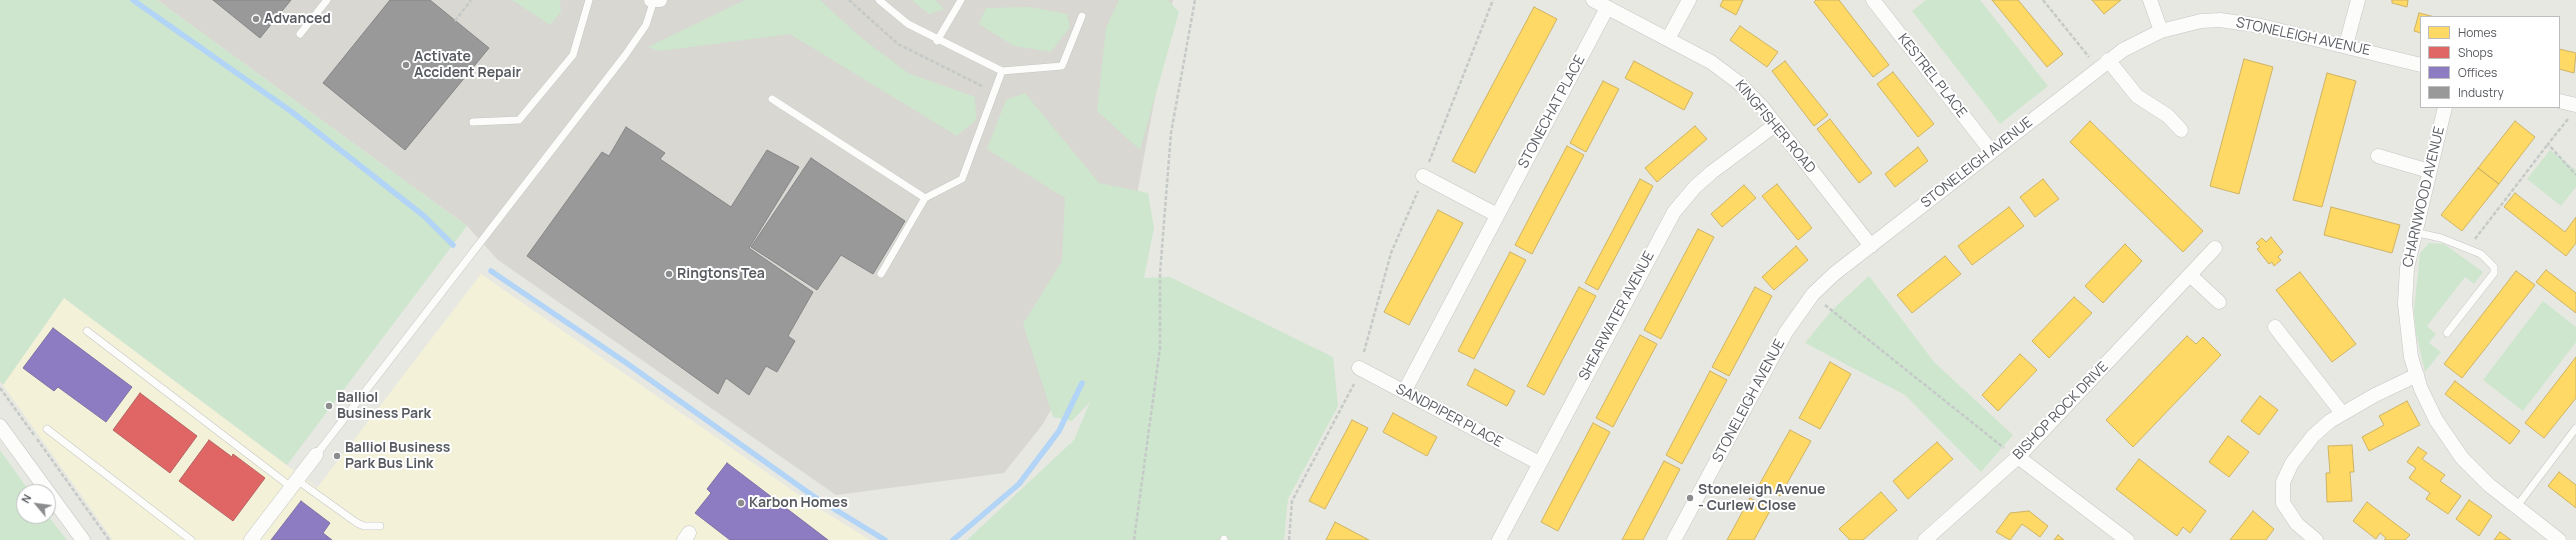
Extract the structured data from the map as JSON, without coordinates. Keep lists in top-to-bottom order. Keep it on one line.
{"streets":{"street":["STONELEIGH AVENUE","KESTREL PLACE","STONECHAT PLACE","KINGFISHER ROAD","CHARNWOOD AVENUE","SHEARWATER AVENUE","BISHOP ROCK DRIVE","SANDPIPER PLACE"]},"crossings":[["STONELEIGH AVENUE","KESTREL PLACE"],["STONELEIGH AVENUE","KINGFISHER ROAD"],["STONECHAT PLACE","KINGFISHER ROAD"],["STONECHAT PLACE","SANDPIPER PLACE"],["KINGFISHER ROAD","SHEARWATER AVENUE"],["SHEARWATER AVENUE","SANDPIPER PLACE"]],"places":["Advanced","Activate Accident Repair","Ringtons Tea","Balliol Business Park","Balliol Business Park Bus Link","Stoneleigh Avenue - Curlew Close","Karbon Homes"],"legend":["Homes","Shops","Offices","Industry"],"north":"top left"}
